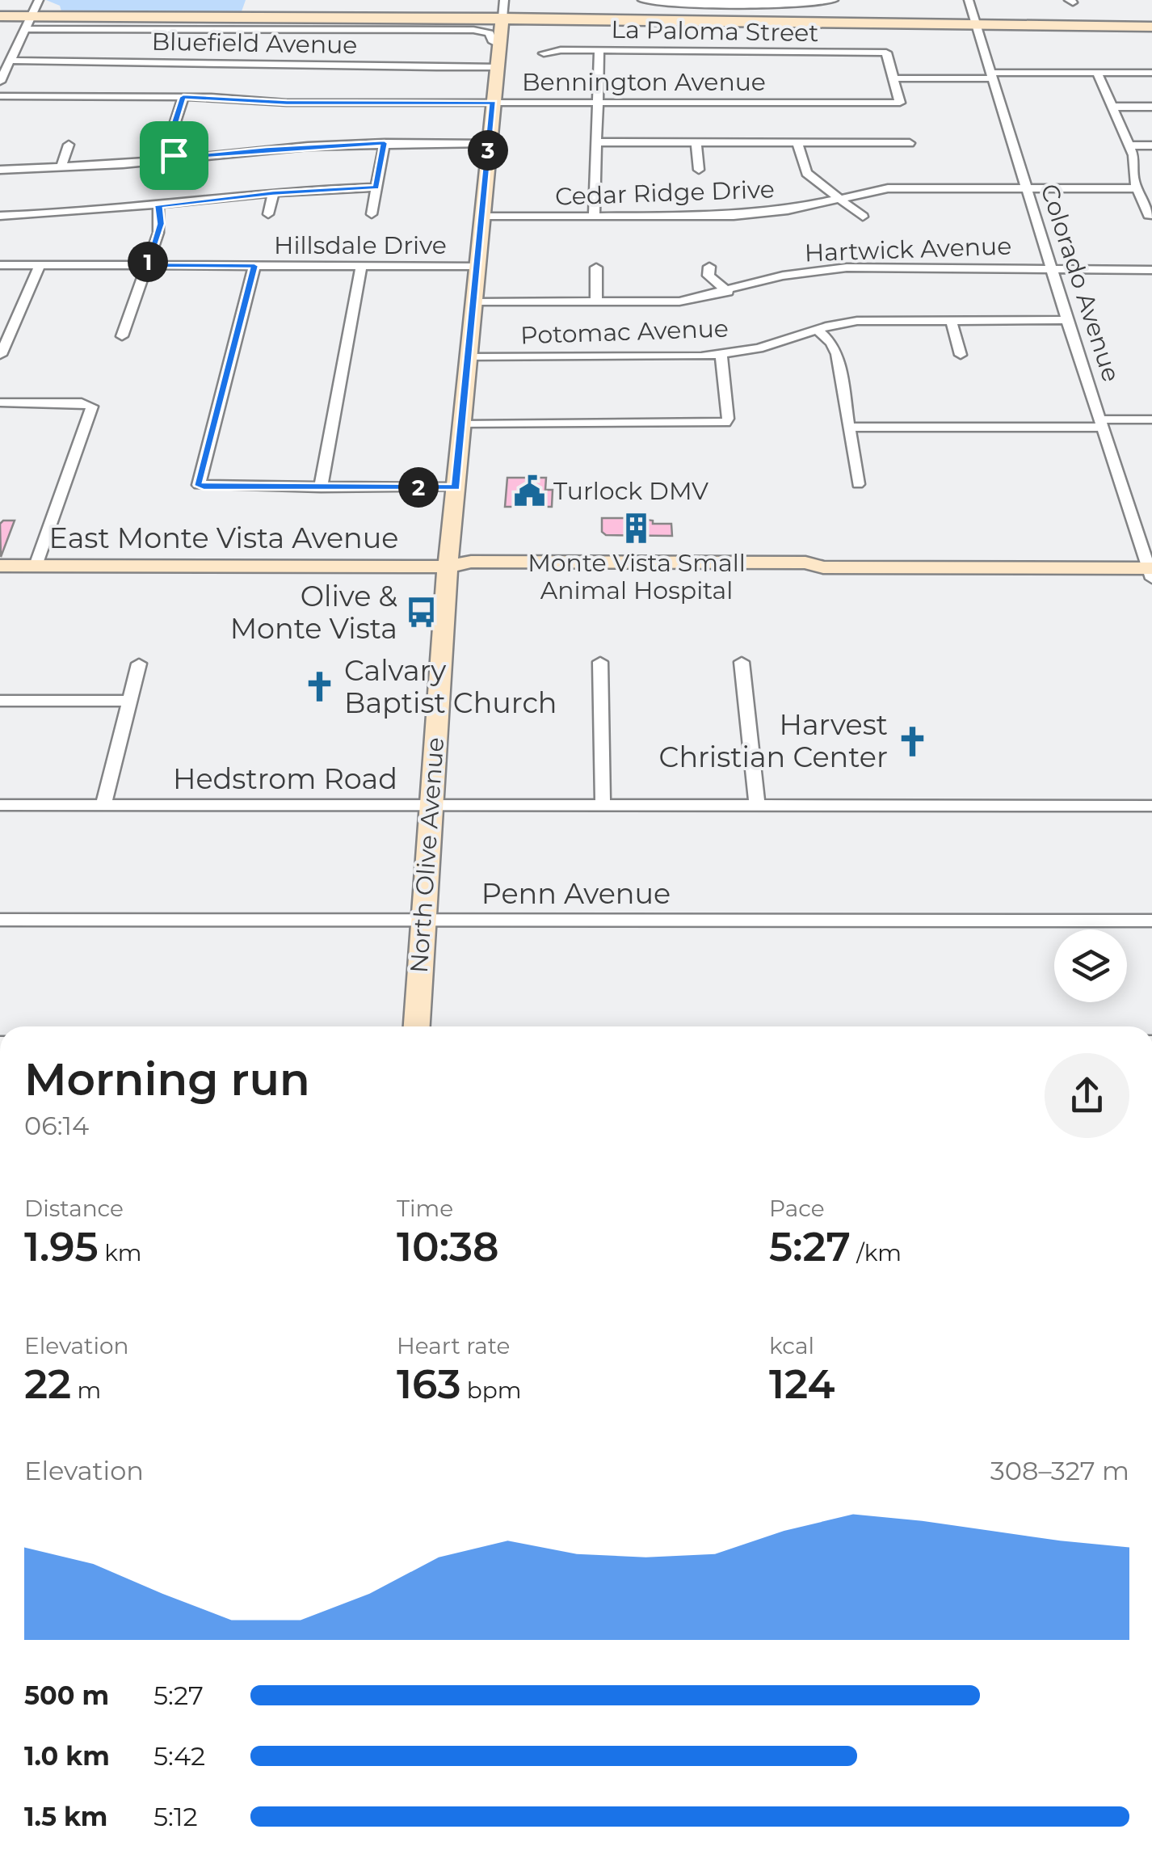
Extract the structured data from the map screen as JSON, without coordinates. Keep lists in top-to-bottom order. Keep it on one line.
{"streets":{"street":["La Paloma Street","Bluefield Avenue","Bennington Avenue","Cedar Ridge Drive","Hillsdale Drive","Hartwick Avenue","Colorado Avenue","Potomac Avenue","East Monte Vista Avenue","Hedstrom Road","North Olive Avenue","Penn Avenue"]},"crossings":[["La Paloma Street","Bennington Avenue"],["Bluefield Avenue","North Olive Avenue"],["Bennington Avenue","North Olive Avenue"],["Cedar Ridge Drive","Colorado Avenue"],["Cedar Ridge Drive","North Olive Avenue"],["Hillsdale Drive","North Olive Avenue"],["Hartwick Avenue","Colorado Avenue"],["Hartwick Avenue","North Olive Avenue"],["Colorado Avenue","Potomac Avenue"],["Colorado Avenue","East Monte Vista Avenue"],["Potomac Avenue","North Olive Avenue"],["East Monte Vista Avenue","North Olive Avenue"],["Hedstrom Road","North Olive Avenue"],["North Olive Avenue","Penn Avenue"]],"places":{"public building":["Turlock DMV"],"building":["Monte Vista Small Animal Hospital"],"bus stop":["Olive & Monte Vista"],"church":["Calvary Baptist Church","Harvest Christian Center"]},"page":{"pins":["3","1","2"],"heading":["Morning run","06:14"],"stats":[["Distance","1.95 km"],["Time","10:38"],["Pace","5:27 /km"],["Elevation","22 m"],["Heart rate","163 bpm"],["kcal","124"]],"chart":["Elevation","308–327 m"],"list":[{"name":"500 m","note":"5:27"},{"name":"1.0 km","note":"5:42"},{"name":"1.5 km","note":"5:12"}]}}
